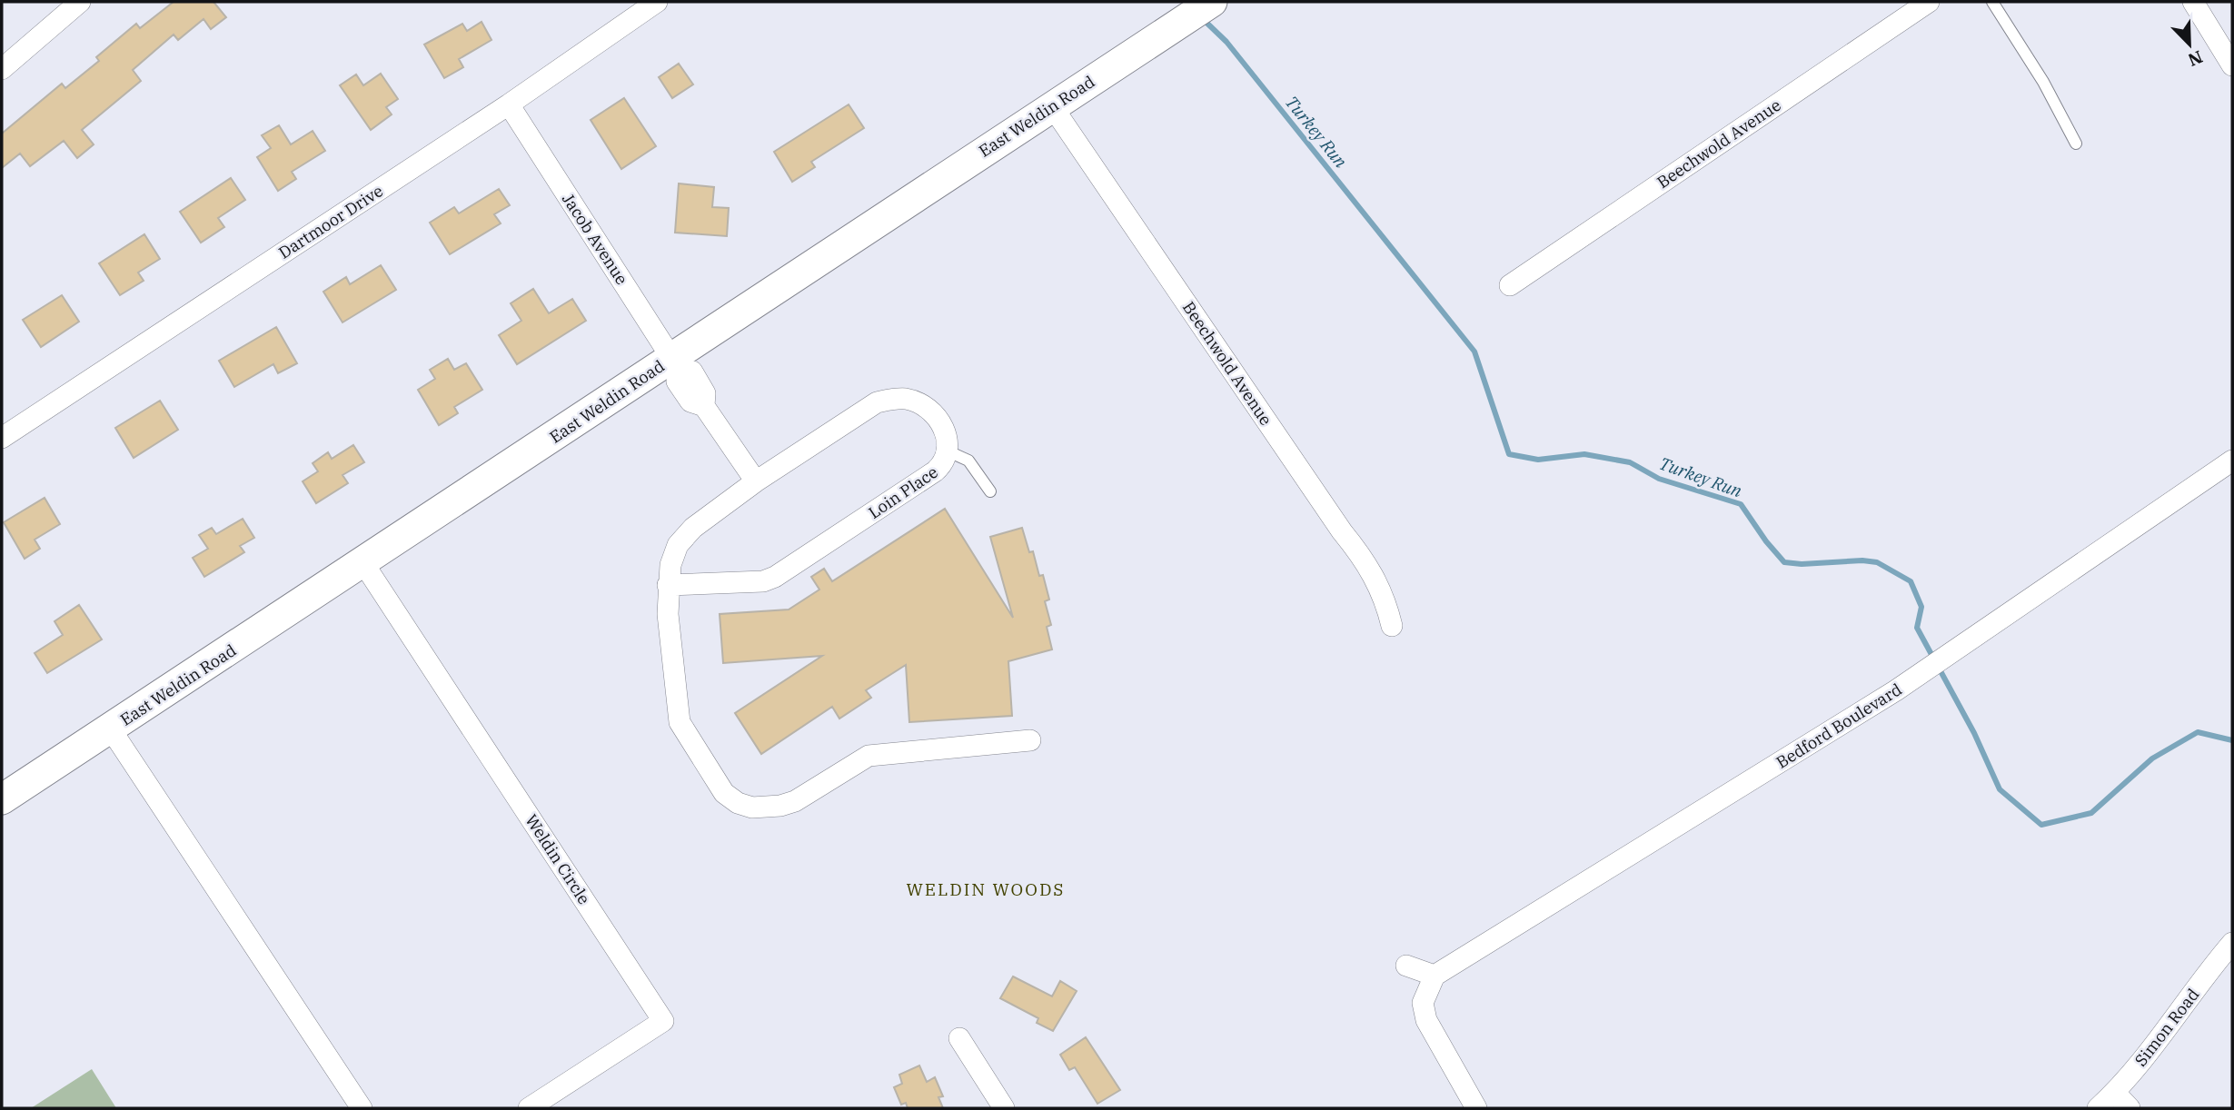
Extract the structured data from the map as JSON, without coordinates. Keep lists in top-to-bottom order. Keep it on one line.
{"streets":{"street":["East Weldin Road","Beechwold Avenue","Dartmoor Drive","Jacob Avenue","Loin Place","Bedford Boulevard","Weldin Circle","Simon Road"]},"crossings":[["East Weldin Road","Beechwold Avenue"],["East Weldin Road","Jacob Avenue"],["East Weldin Road","Weldin Circle"],["Dartmoor Drive","Jacob Avenue"],["Jacob Avenue","Loin Place"]],"districts":["WELDIN WOODS"],"water":["Turkey Run"],"north":"bottom right"}
